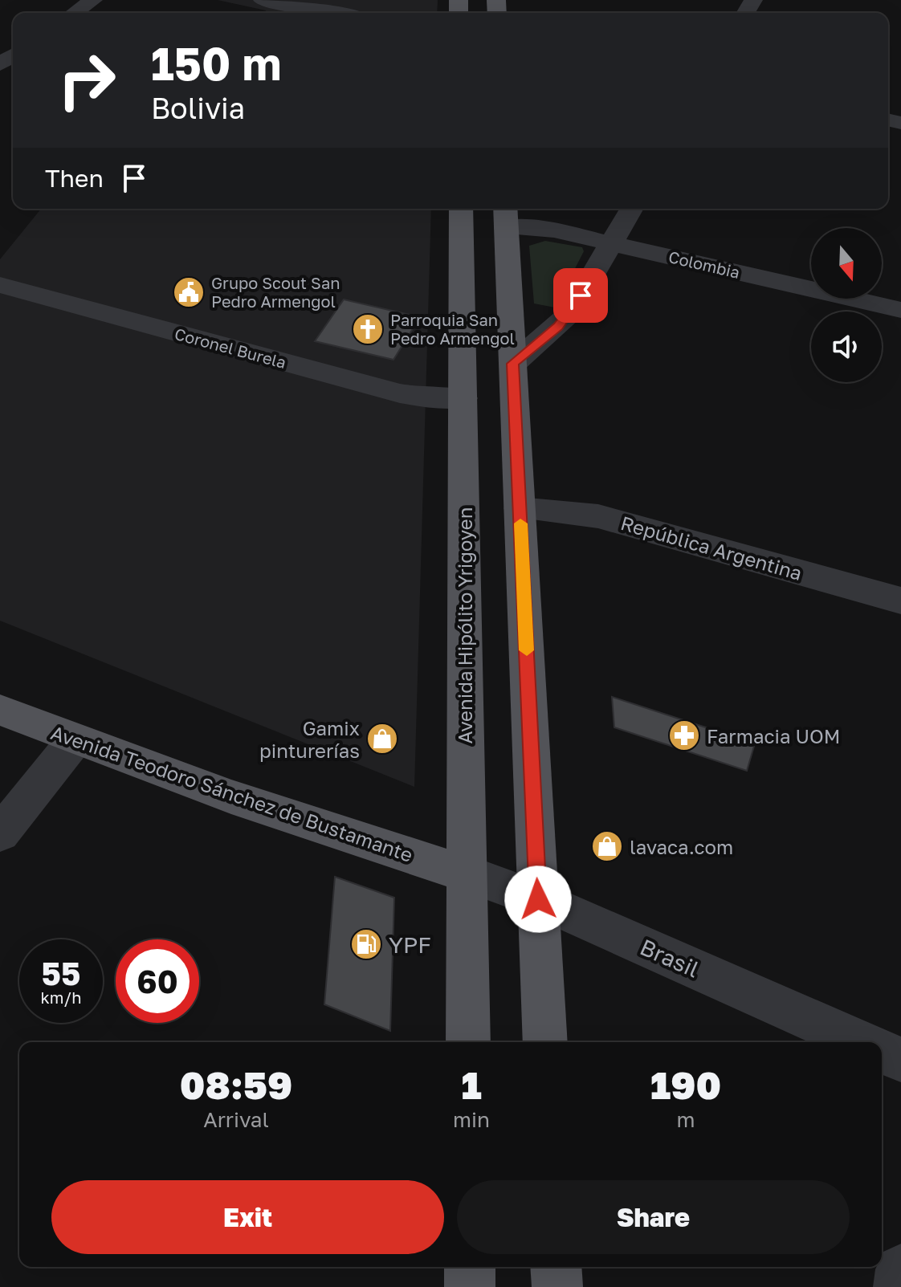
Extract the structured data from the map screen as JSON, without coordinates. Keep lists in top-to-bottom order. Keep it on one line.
{"streets":{"main road":["Avenida Hipólito Yrigoyen","Avenida Teodoro Sánchez de Bustamante"],"street":["Colombia","Coronel Burela","República Argentina","Brasil"]},"crossings":[["Coronel Burela","Avenida Hipólito Yrigoyen"],["Avenida Hipólito Yrigoyen","Avenida Teodoro Sánchez de Bustamante"],["Avenida Hipólito Yrigoyen","Brasil"],["Avenida Teodoro Sánchez de Bustamante","Brasil"]],"places":{"public building":["Grupo Scout San Pedro Armengol"],"church":["Parroquia San Pedro Armengol"],"pharmacy":["Farmacia UOM"],"shop":["Gamix pinturerías","lavaca.com"],"fuel station":["YPF"]},"north":"bottom","page":{"turn":["150 m","Bolivia"],"then":"Then","speed":"55 km/h","limit":"60","eta":["08:59","Arrival","1","min","190","m"],"buttons":["Exit","Share"]}}
